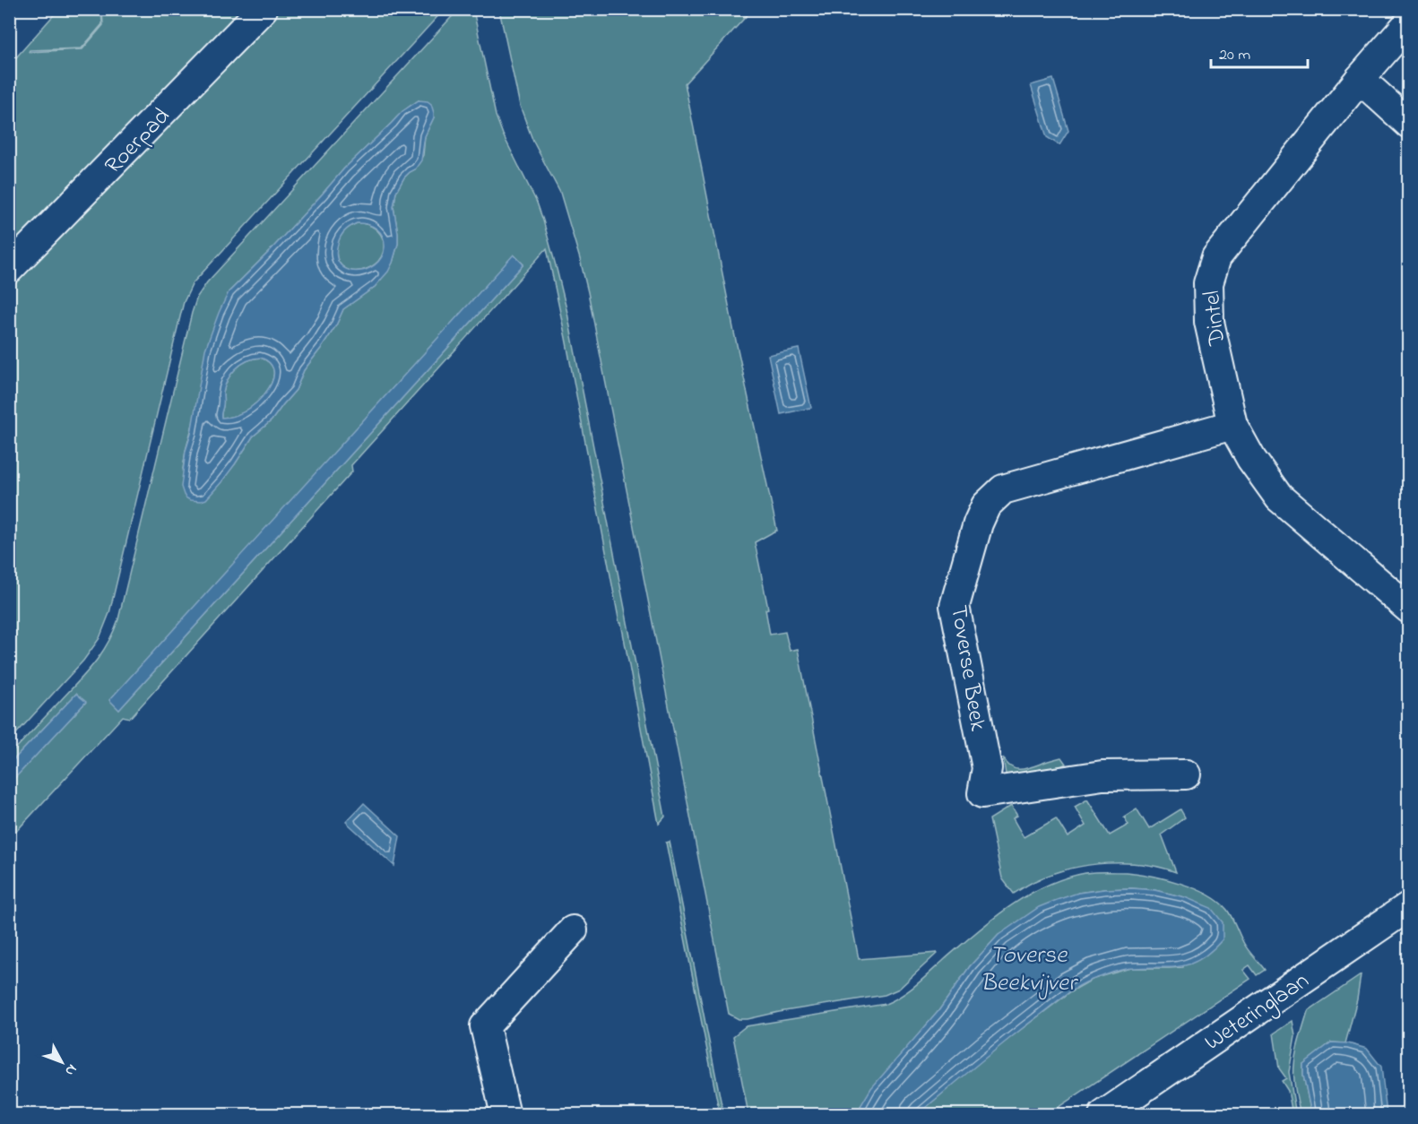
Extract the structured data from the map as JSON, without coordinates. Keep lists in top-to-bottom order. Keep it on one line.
{"streets":{"street":["Roerpad","Dintel","Toverse Beek","Weteringlaan"]},"crossings":[["Dintel","Toverse Beek"]],"water":["Toverse Beekvijver"],"scale_bar":"20 m","north":"bottom right"}
